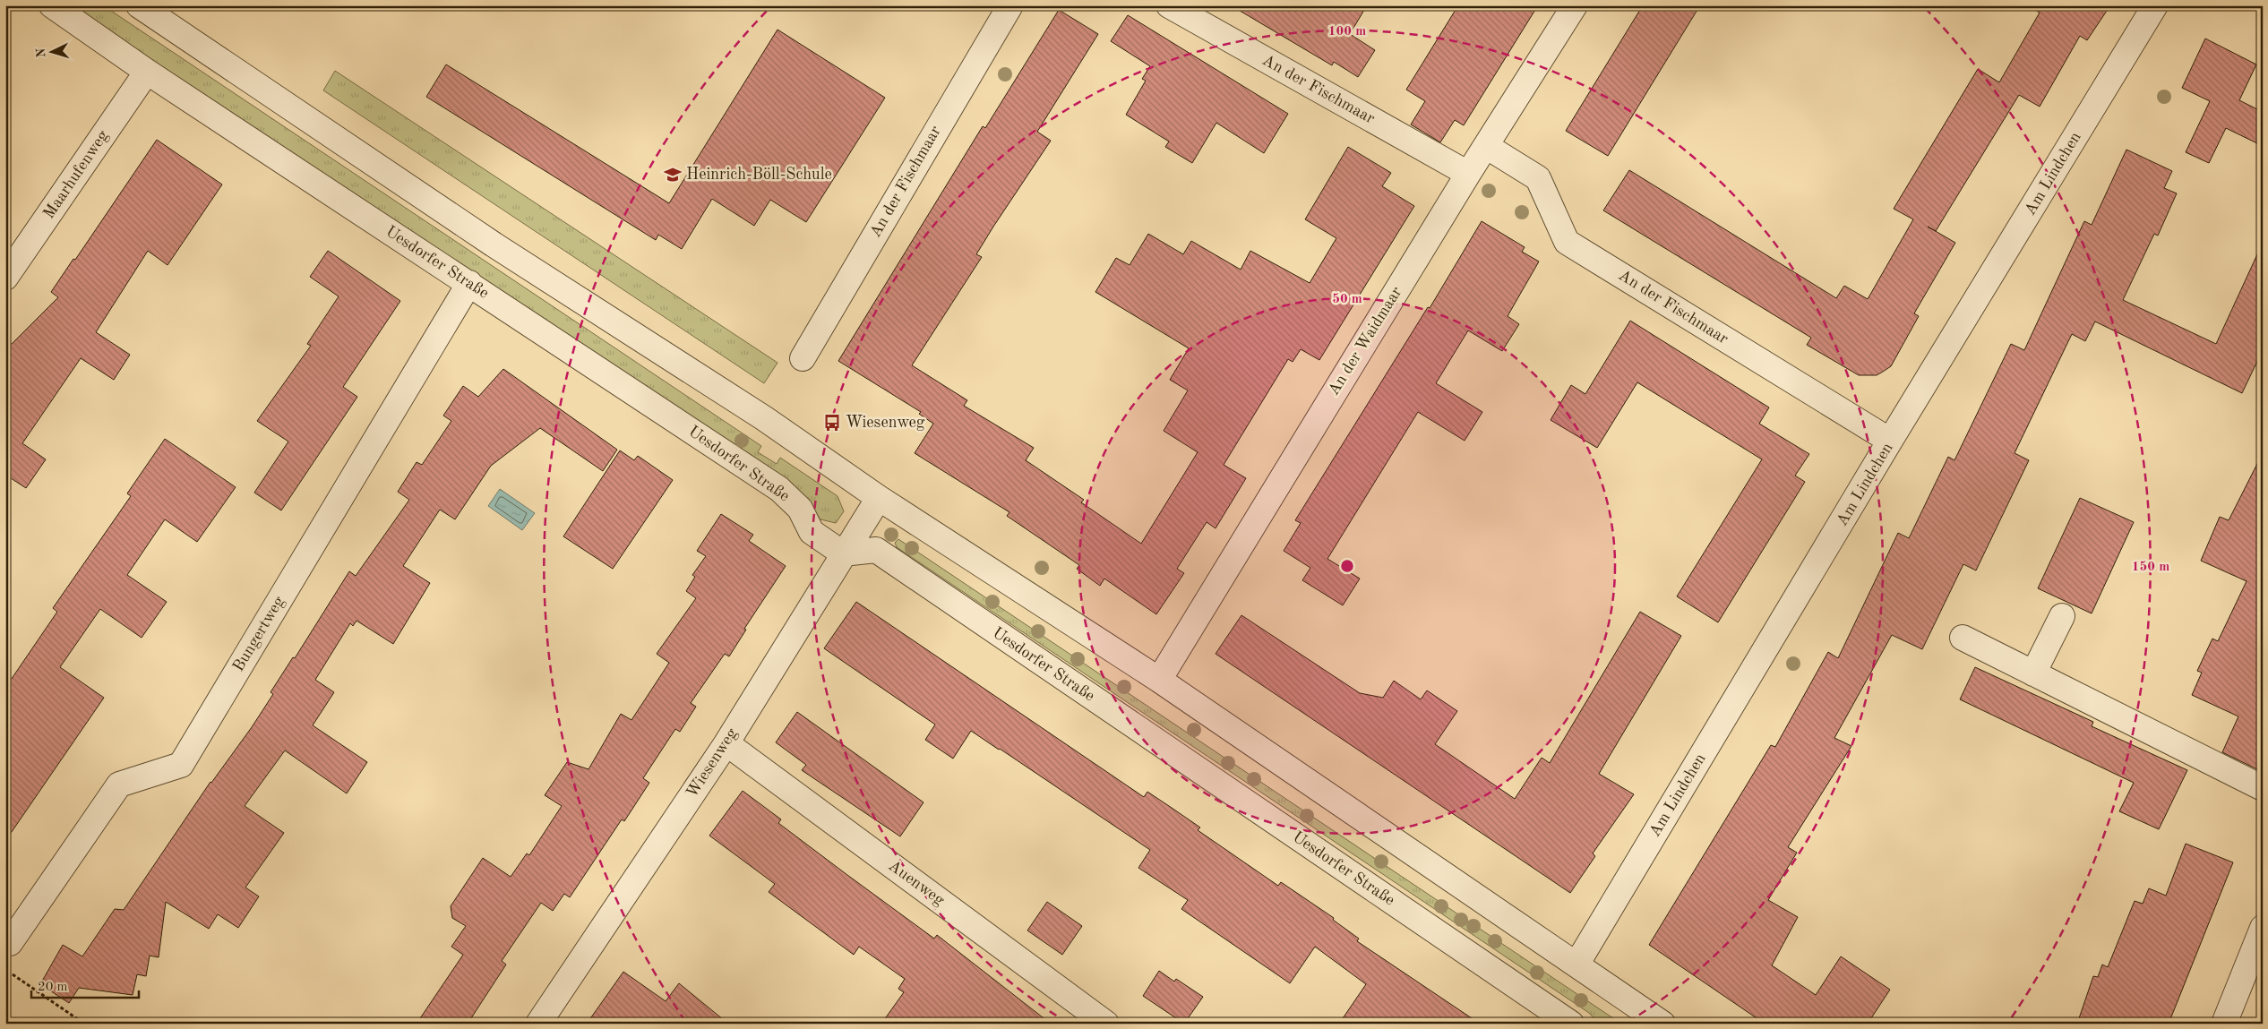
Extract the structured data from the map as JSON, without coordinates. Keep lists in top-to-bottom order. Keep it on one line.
{"streets":{"street":["An der Fischmaar","Am Lindchen","Maarhufenweg","Uesdorfer Straße","An der Waidmaar","Bungertweg","Wiesenweg","Auenweg"]},"crossings":[["An der Fischmaar","Am Lindchen"],["An der Fischmaar","An der Waidmaar"],["Maarhufenweg","Uesdorfer Straße"],["Uesdorfer Straße","Bungertweg"],["Uesdorfer Straße","Wiesenweg"],["Wiesenweg","Auenweg"]],"places":{"school or university":["Heinrich-Böll-Schule"],"bus stop":["Wiesenweg"]},"scale_bar":"20 m","north":"left","rings":["100 m","50 m","150 m"]}
